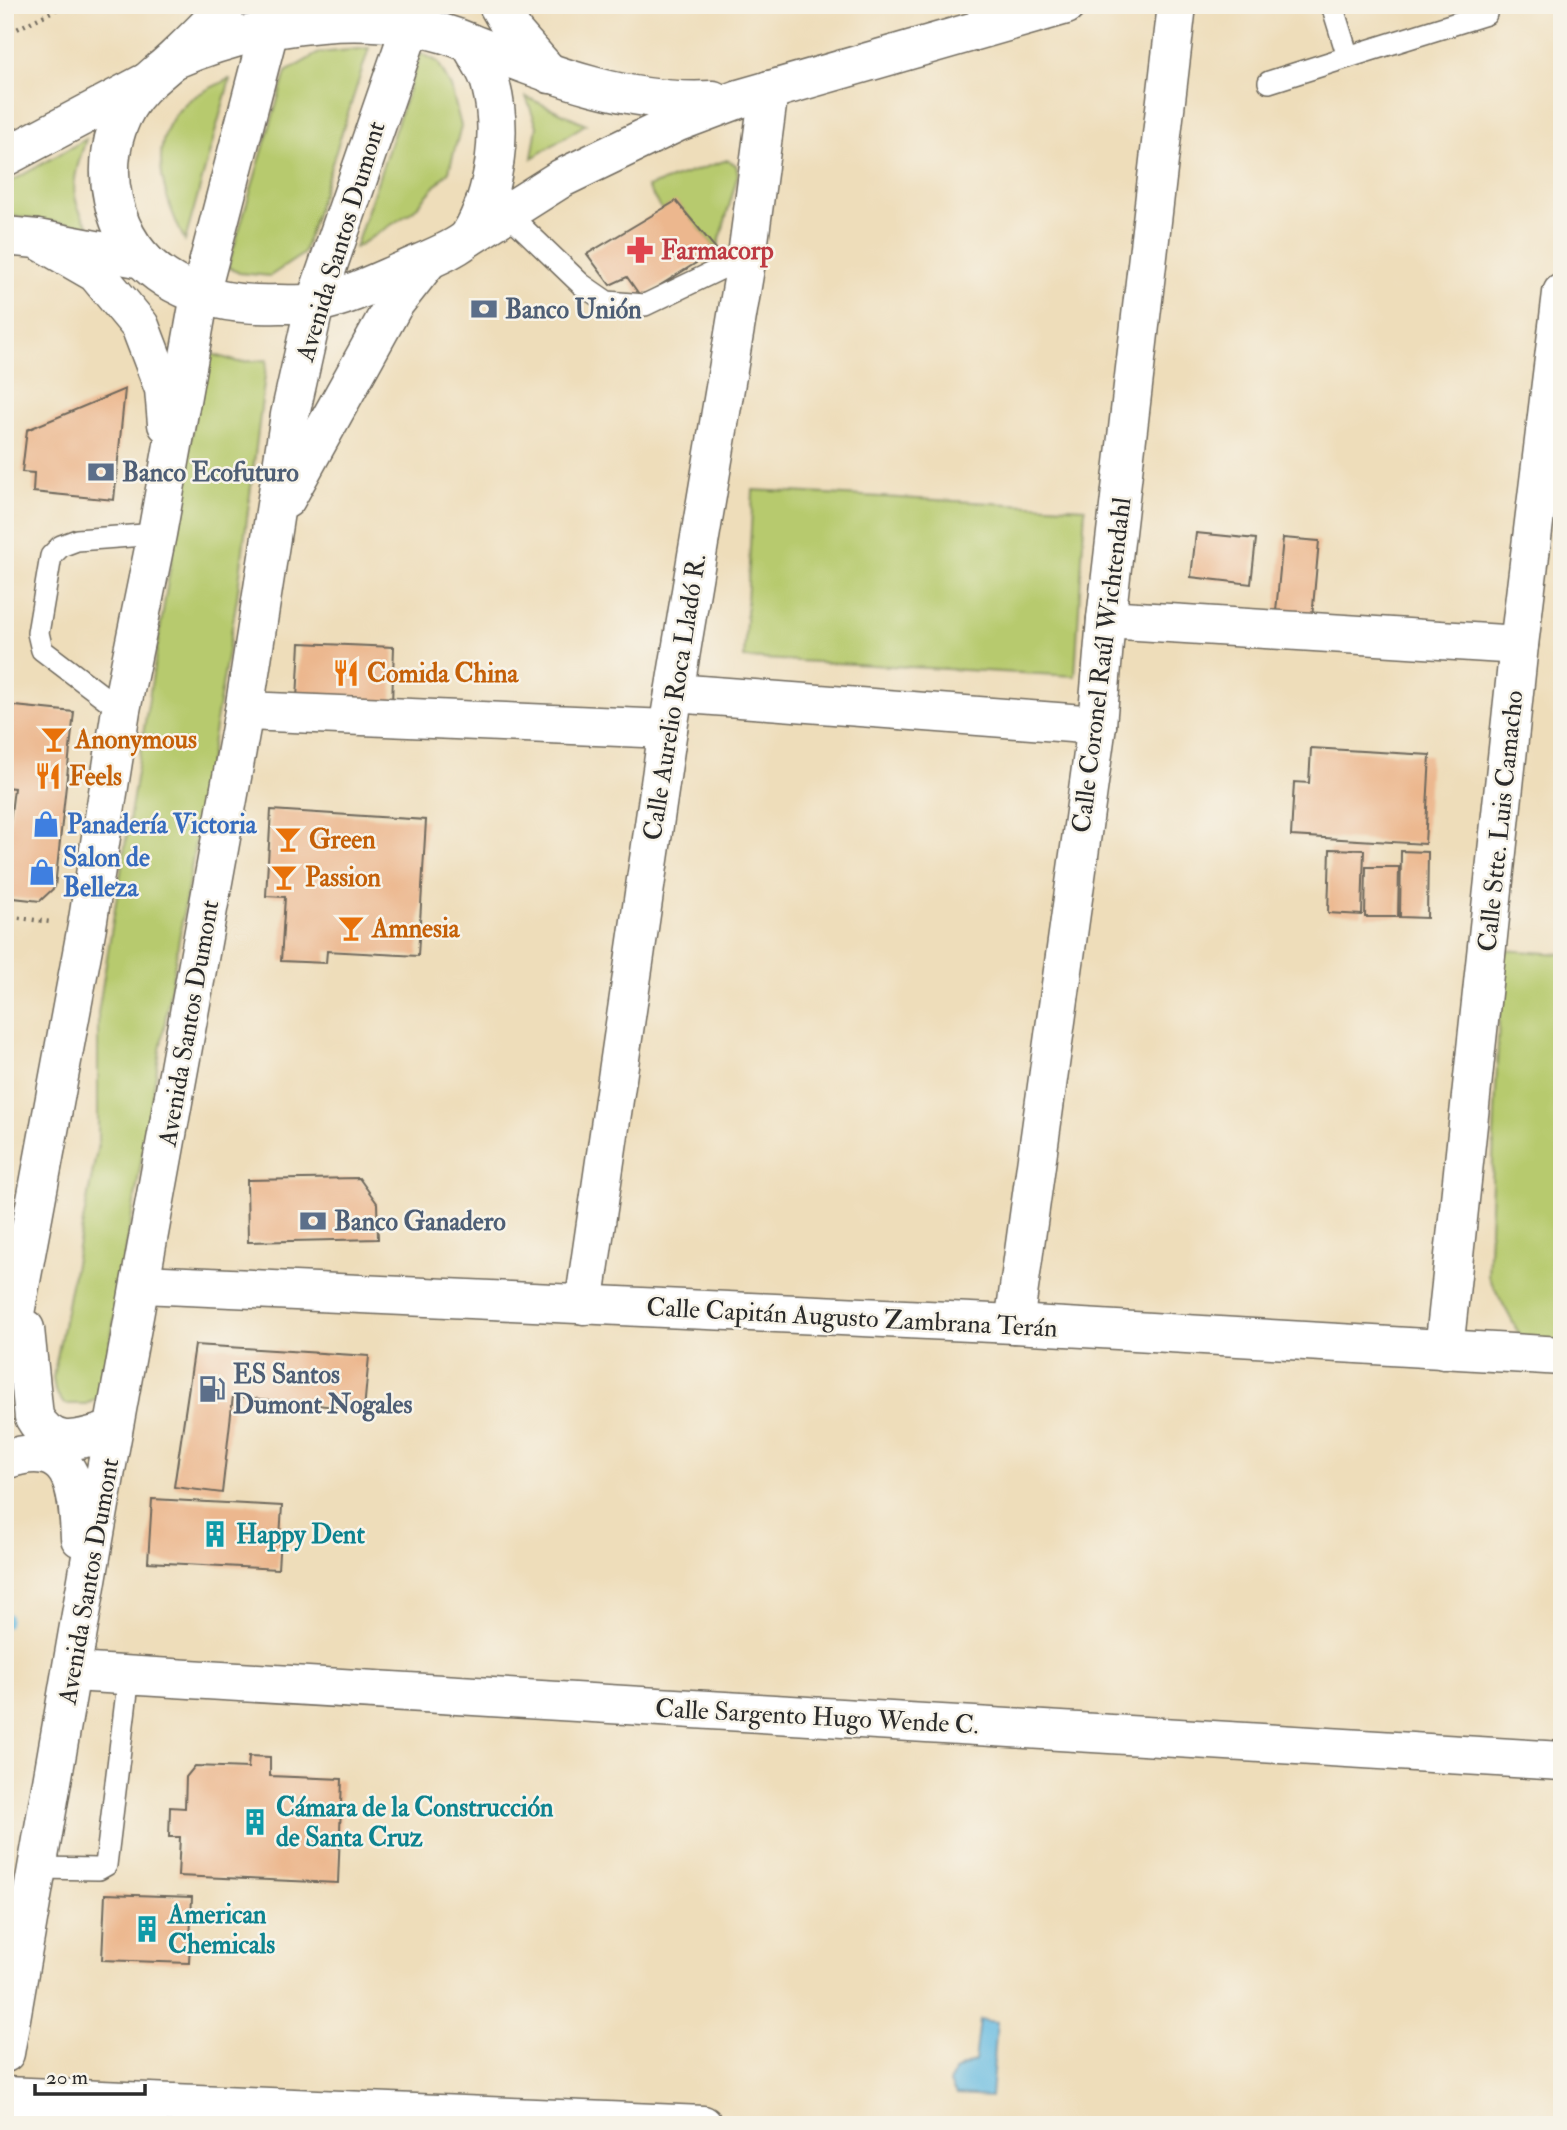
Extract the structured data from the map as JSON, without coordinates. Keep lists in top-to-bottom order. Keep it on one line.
{"streets":{"street":["Avenida Santos Dumont","Calle Coronel Raúl Wichtendahl","Calle Aurelio Roca Lladó R.","Calle Stte. Luis Camacho","Calle Capitán Augusto Zambrana Terán","Calle Sargento Hugo Wende C."]},"crossings":[["Avenida Santos Dumont","Calle Capitán Augusto Zambrana Terán"],["Avenida Santos Dumont","Calle Sargento Hugo Wende C."],["Calle Coronel Raúl Wichtendahl","Calle Capitán Augusto Zambrana Terán"],["Calle Aurelio Roca Lladó R.","Calle Capitán Augusto Zambrana Terán"],["Calle Stte. Luis Camacho","Calle Capitán Augusto Zambrana Terán"]],"places":{"pharmacy":["Farmacorp"],"bank":["Banco Unión","Banco Ecofuturo","Banco Ganadero"],"restaurant":["Comida China","Feels"],"bar":["Anonymous","Green","Passion","Amnesia"],"shop":["Panadería Victoria","Salon de Belleza"],"fuel station":["ES Santos Dumont Nogales"],"building":["Happy Dent","Cámara de la Construcción de Santa Cruz","American Chemicals"]},"scale_bar":"20 m"}
